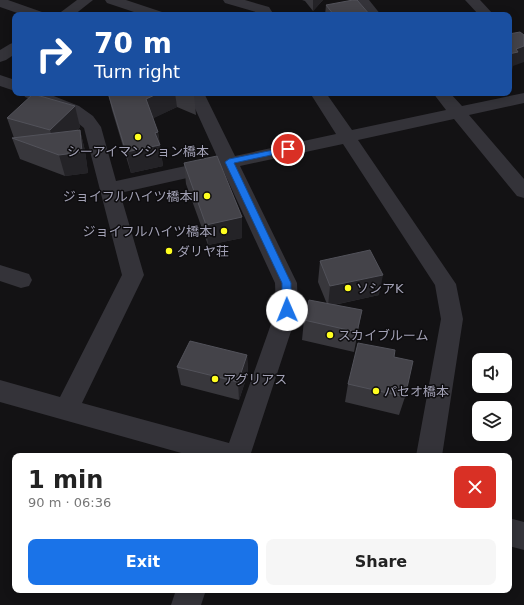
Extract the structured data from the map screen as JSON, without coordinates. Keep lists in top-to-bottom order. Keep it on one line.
{"places":["シーアイマンション橋本","ジョイフルハイツ橋本Ⅱ","ジョイフルハイツ橋本Ⅰ","ダリヤ荘","ソシアK","スカイブルーム","アグリアス","パセオ橋本"],"page":{"turn":["70 m","Turn right"],"heading":["1 min","90 m · 06:36"],"buttons":["Exit","Share"]}}
